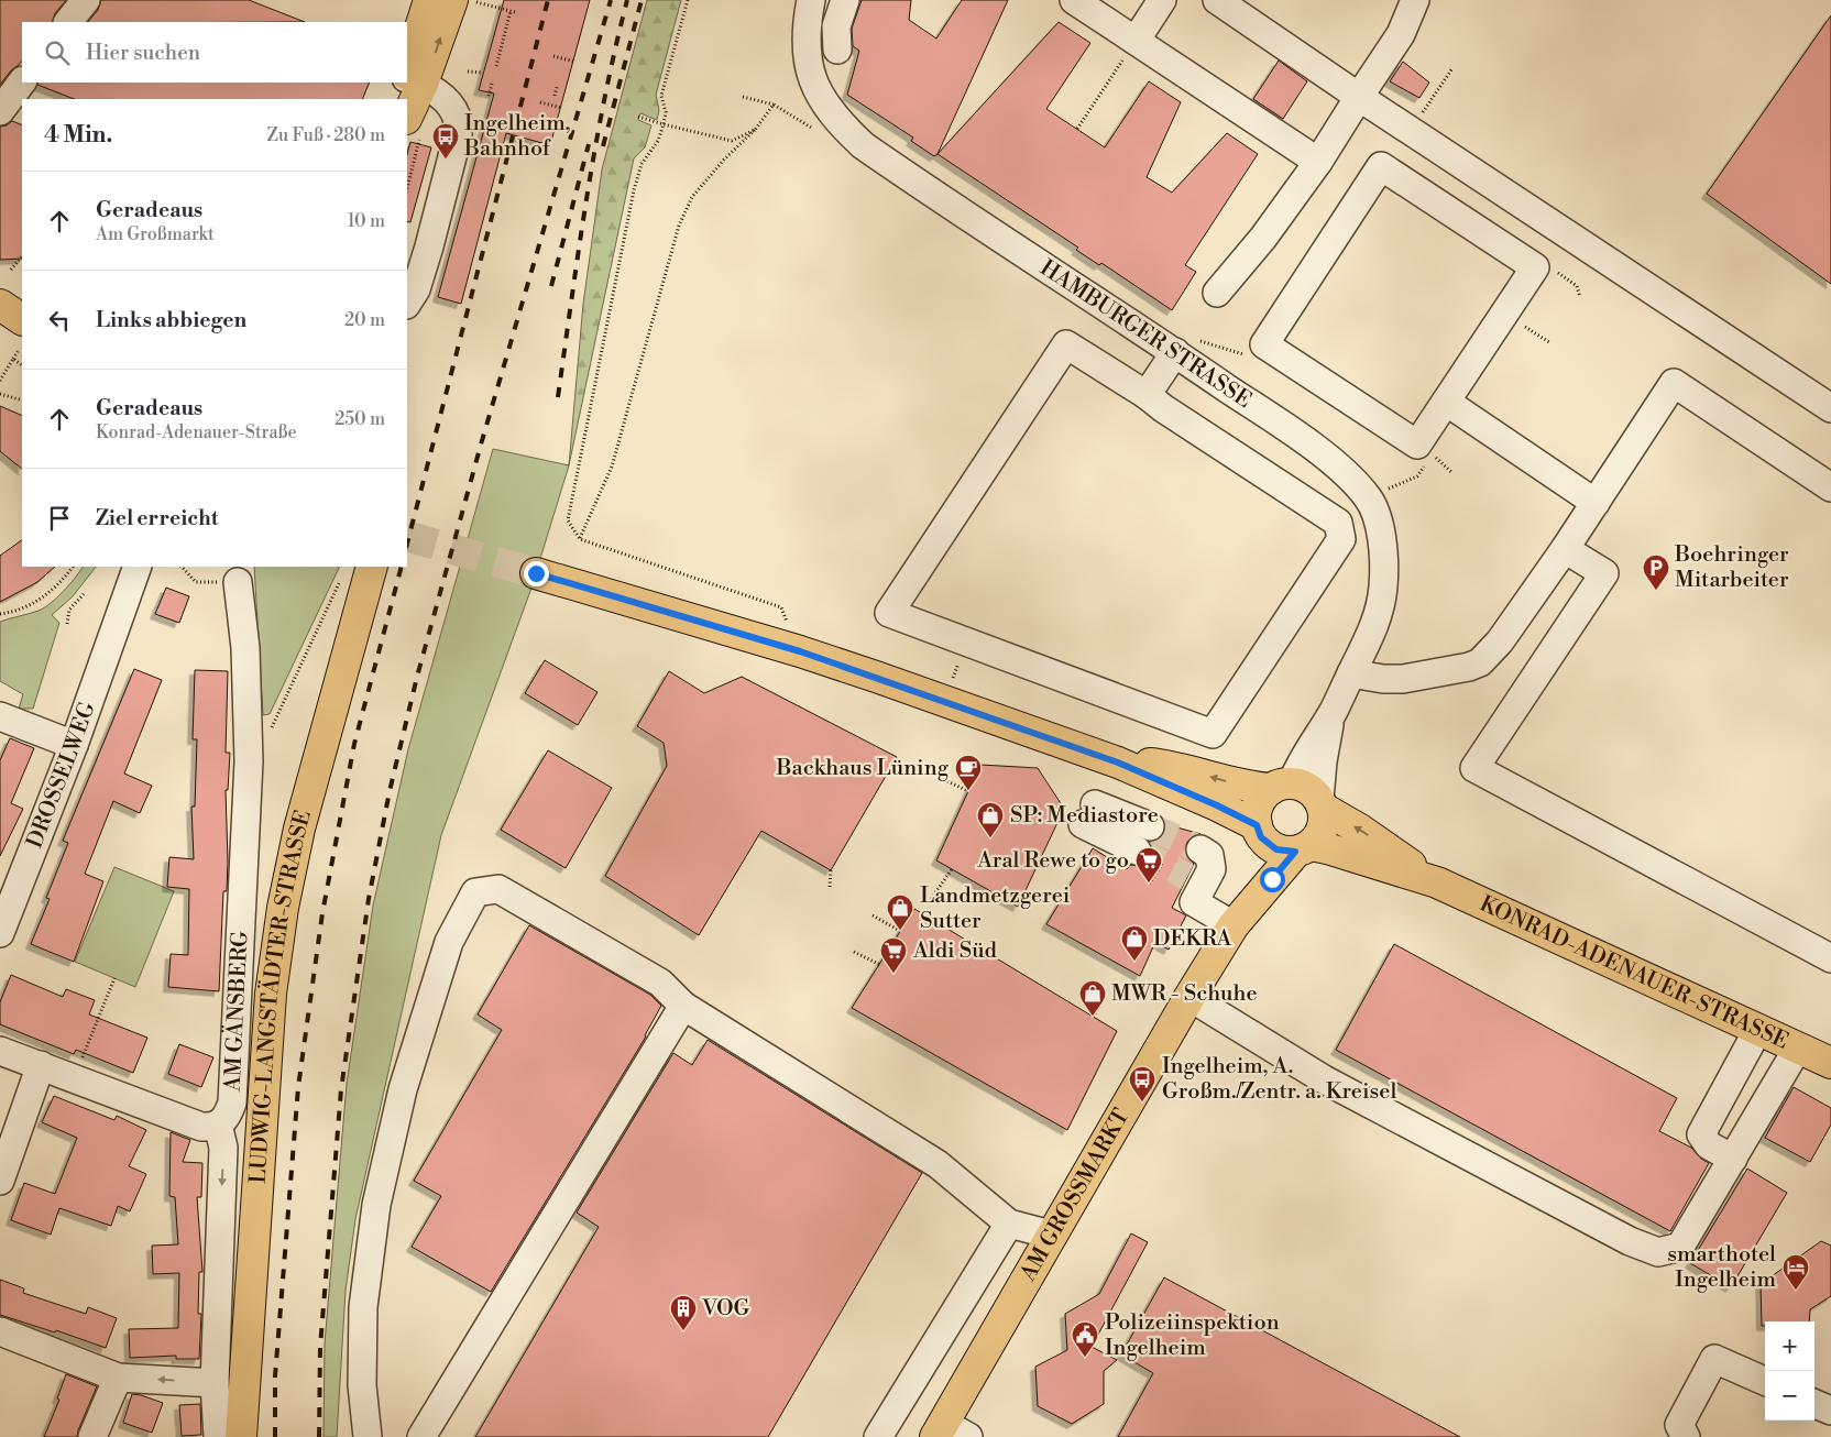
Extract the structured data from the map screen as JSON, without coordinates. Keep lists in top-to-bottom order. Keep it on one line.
{"streets":{"main road":["KONRAD-ADENAUER-STRASSE","LUDWIG-LANGSTÄDTER-STRASSE","AM GROSSMARKT"],"street":["HAMBURGER STRASSE","DROSSELWEG","AM GÄNSBERG"]},"crossings":[["HAMBURGER STRASSE","KONRAD-ADENAUER-STRASSE"],["HAMBURGER STRASSE","AM GROSSMARKT"],["KONRAD-ADENAUER-STRASSE","AM GROSSMARKT"]],"places":{"bus stop":["Ingelheim, Bahnhof","Ingelheim, A. Großm./Zentr. a. Kreisel"],"parking":["Boehringer Mitarbeiter"],"cafe":["Backhaus Lüning"],"shop":["SP: Mediastore","Landmetzgerei Sutter","DEKRA","MWR - Schuhe"],"supermarket":["Aral Rewe to go","Aldi Süd"],"hotel":["smarthotel Ingelheim"],"building":["VOG"],"public building":["Polizeiinspektion Ingelheim"]},"page":{"search":"Hier suchen","heading":["4 Min.","Zu Fuß · 280 m"],"list":[["Geradeaus","Am Großmarkt","10 m"],["Links abbiegen","20 m"],["Geradeaus","Konrad-Adenauer-Straße","250 m"],"Ziel erreicht"],"map_buttons":["+","−"]}}
